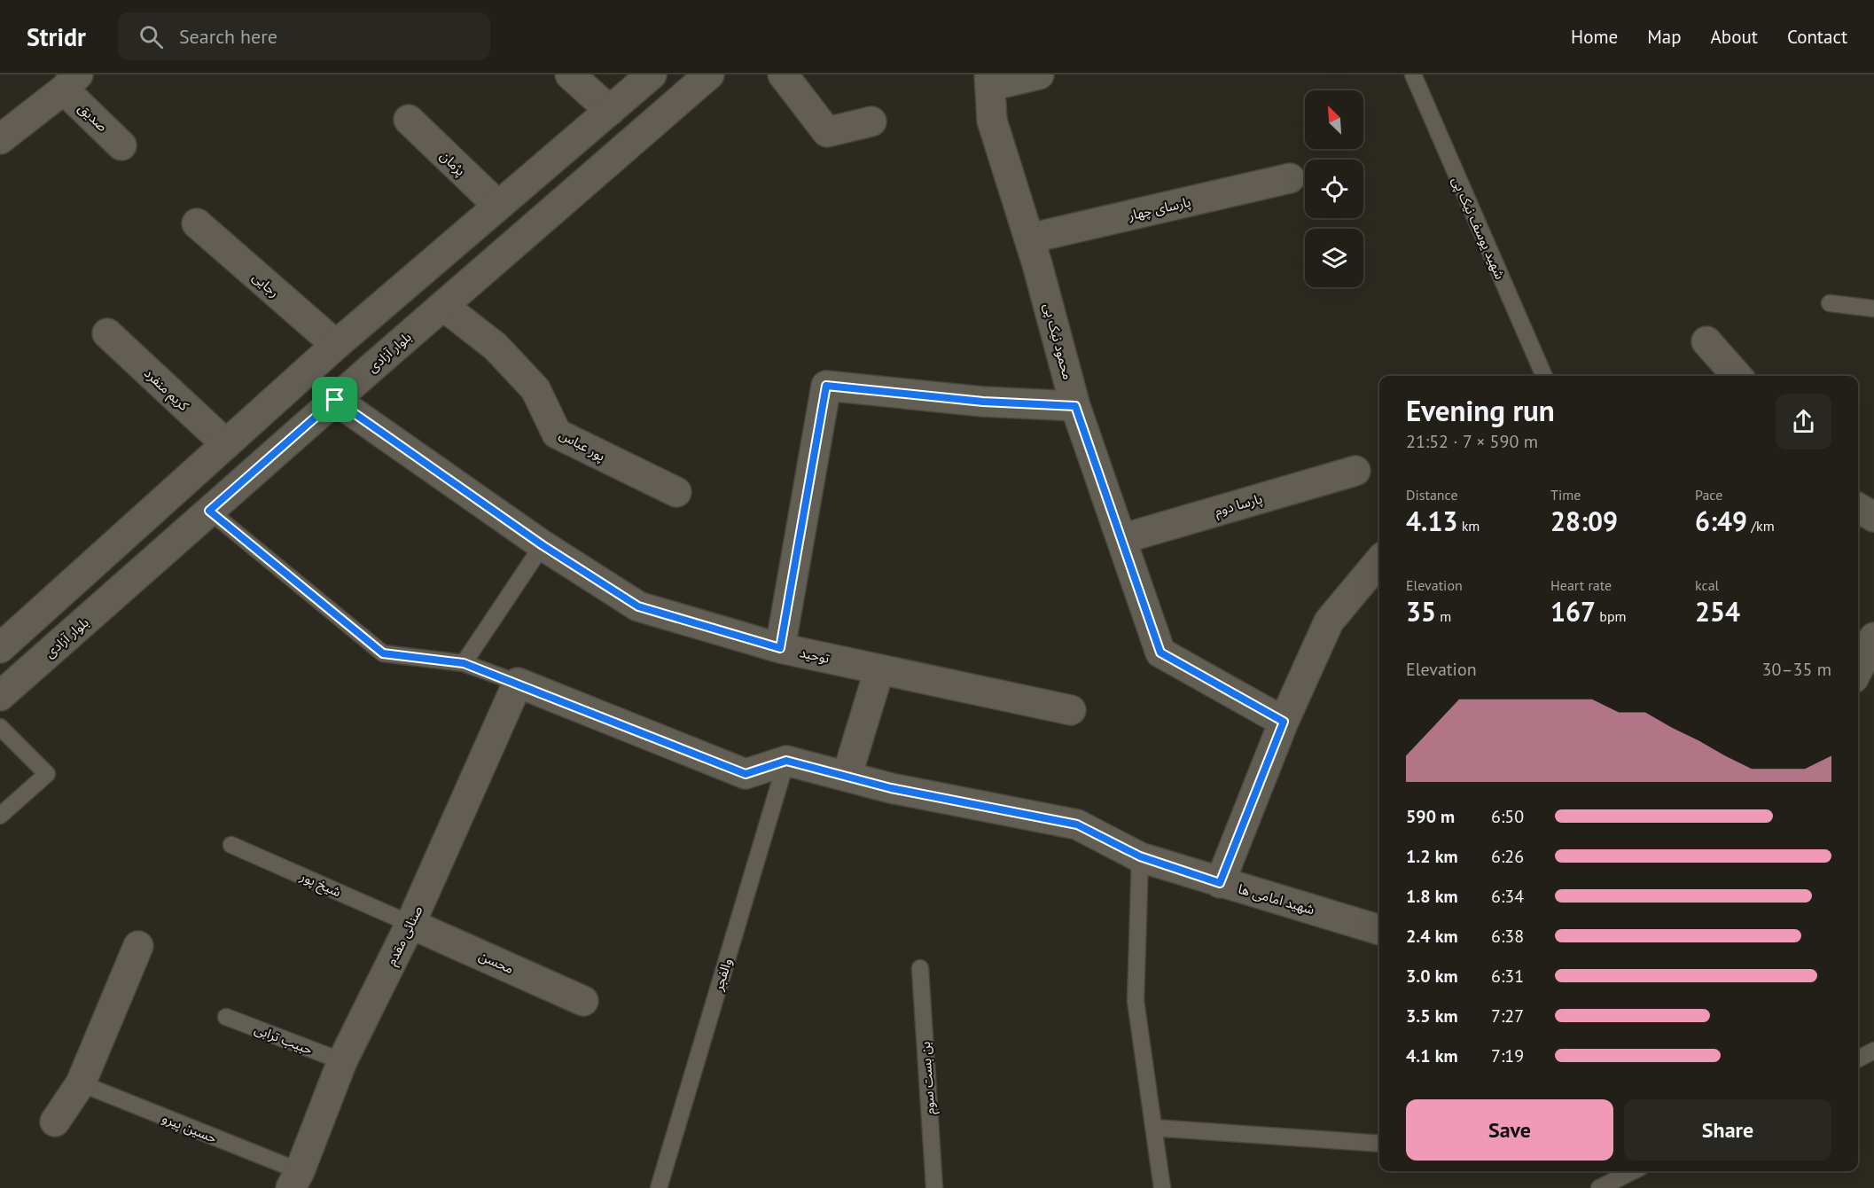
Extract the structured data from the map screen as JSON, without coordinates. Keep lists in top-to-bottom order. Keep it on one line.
{"streets":{"street":["صدیق","پژمان","پارسای چهار","رجایی","محمود نیک پی","بلوار آزادی","کریم منفرد","پور عباس","پارسا دوم","توحید","شهید امامی ها","صنائی مقدم","محسن"],"lane":["شهید یوسف نیک پی","شیخ پور","والفجر","حبیب ترابی","بن بست سوم","حسین پیرو"]},"crossings":[["پارسای چهار","محمود نیک پی"],["محمود نیک پی","پارسا دوم"],["بلوار آزادی","پور عباس"],["بلوار آزادی","توحید"],["شیخ پور","صنائی مقدم"],["شیخ پور","محسن"],["شهید امامی ها","والفجر"],["صنائی مقدم","محسن"],["صنائی مقدم","حبیب ترابی"],["صنائی مقدم","حسین پیرو"]],"north":"top left","page":{"header":"Stridr","search":"Search here","nav":["Home","Map","About","Contact"],"heading":["Evening run","21:52 · 7 × 590 m"],"stats":[["Distance","4.13 km"],["Time","28:09"],["Pace","6:49 /km"],["Elevation","35 m"],["Heart rate","167 bpm"],["kcal","254"]],"chart":["Elevation","30–35 m"],"list":[{"name":"590 m","note":"6:50"},{"name":"1.2 km","note":"6:26"},{"name":"1.8 km","note":"6:34"},{"name":"2.4 km","note":"6:38"},{"name":"3.0 km","note":"6:31"},{"name":"3.5 km","note":"7:27"},{"name":"4.1 km","note":"7:19"}],"buttons":["Save","Share"]}}
